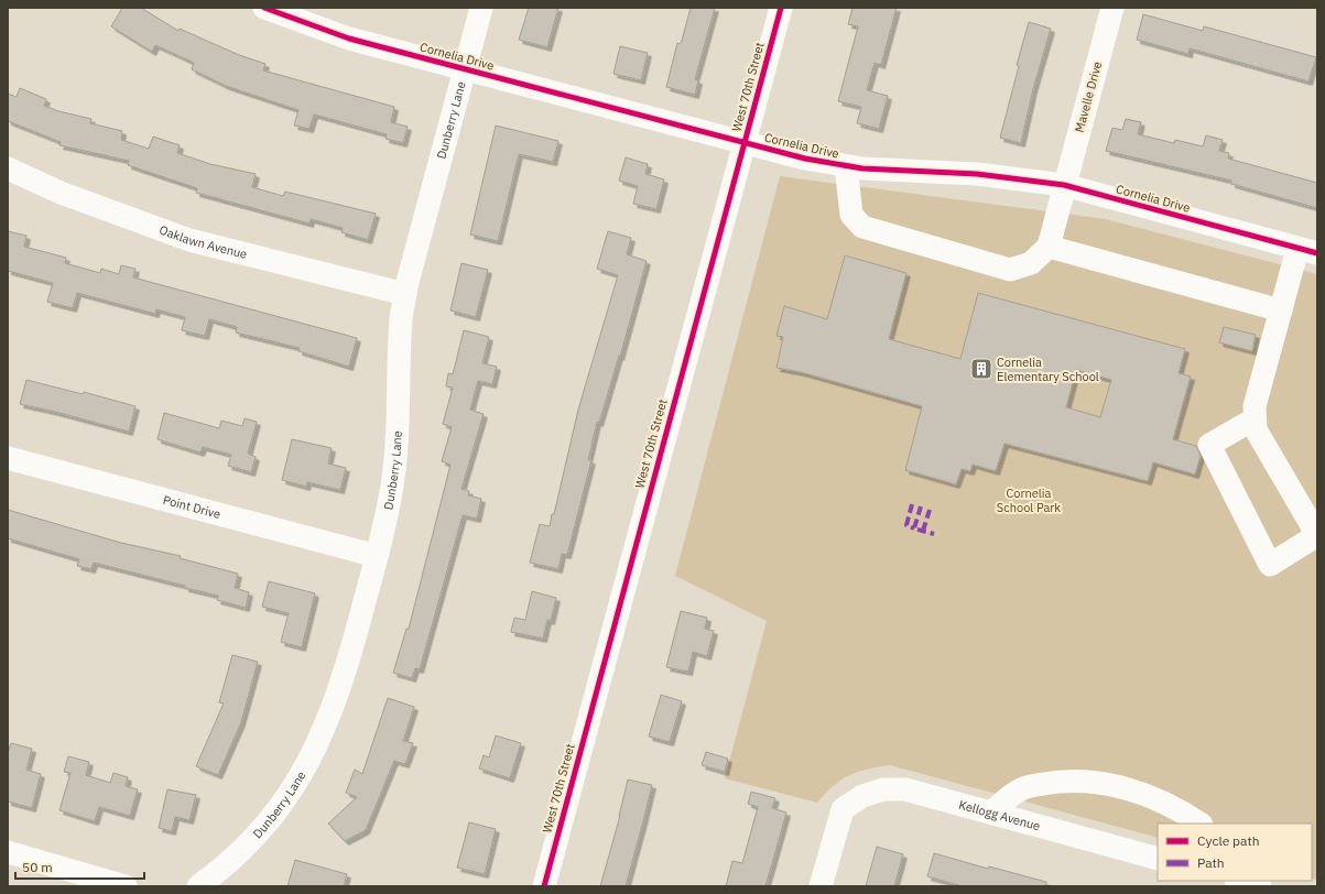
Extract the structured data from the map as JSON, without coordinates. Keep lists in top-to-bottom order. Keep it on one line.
{"streets":{"street":["Cornelia Drive","West 70th Street","Mavelle Drive","Dunberry Lane","Oaklawn Avenue","Point Drive","Kellogg Avenue"]},"crossings":[["Cornelia Drive","West 70th Street"],["Cornelia Drive","Mavelle Drive"],["Cornelia Drive","Dunberry Lane"],["Dunberry Lane","Oaklawn Avenue"],["Dunberry Lane","Point Drive"]],"parks":["Cornelia School Park"],"places":{"building":["Cornelia Elementary School"]},"legend":["Cycle path","Path"],"scale_bar":"50 m"}
